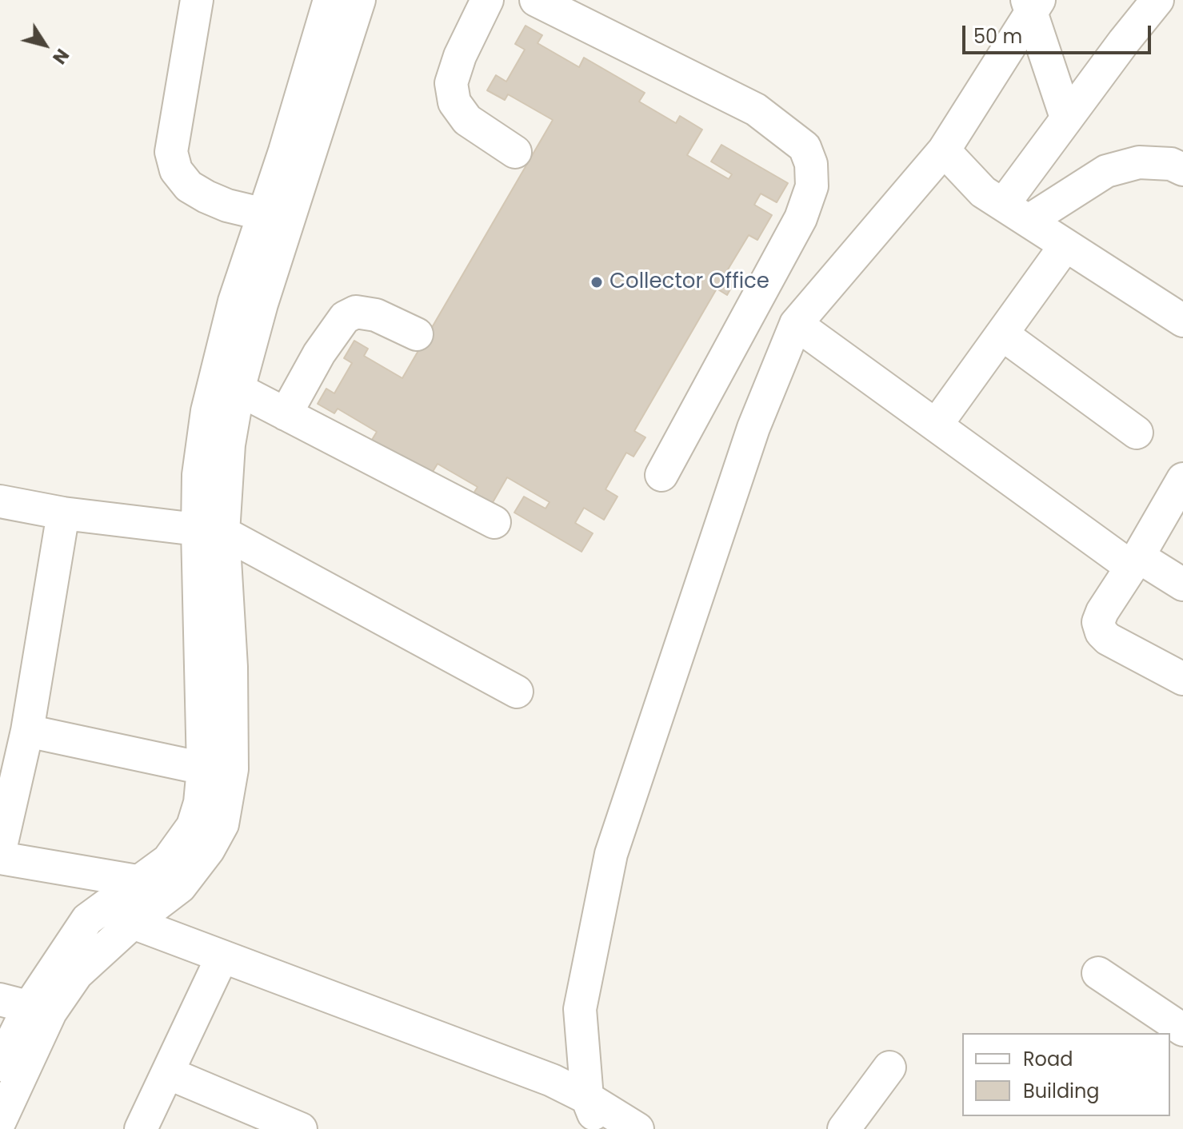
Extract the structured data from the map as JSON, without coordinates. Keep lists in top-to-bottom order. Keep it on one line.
{"places":["Collector Office"],"legend":["Road","Building"],"scale_bar":"50 m","north":"bottom right"}
